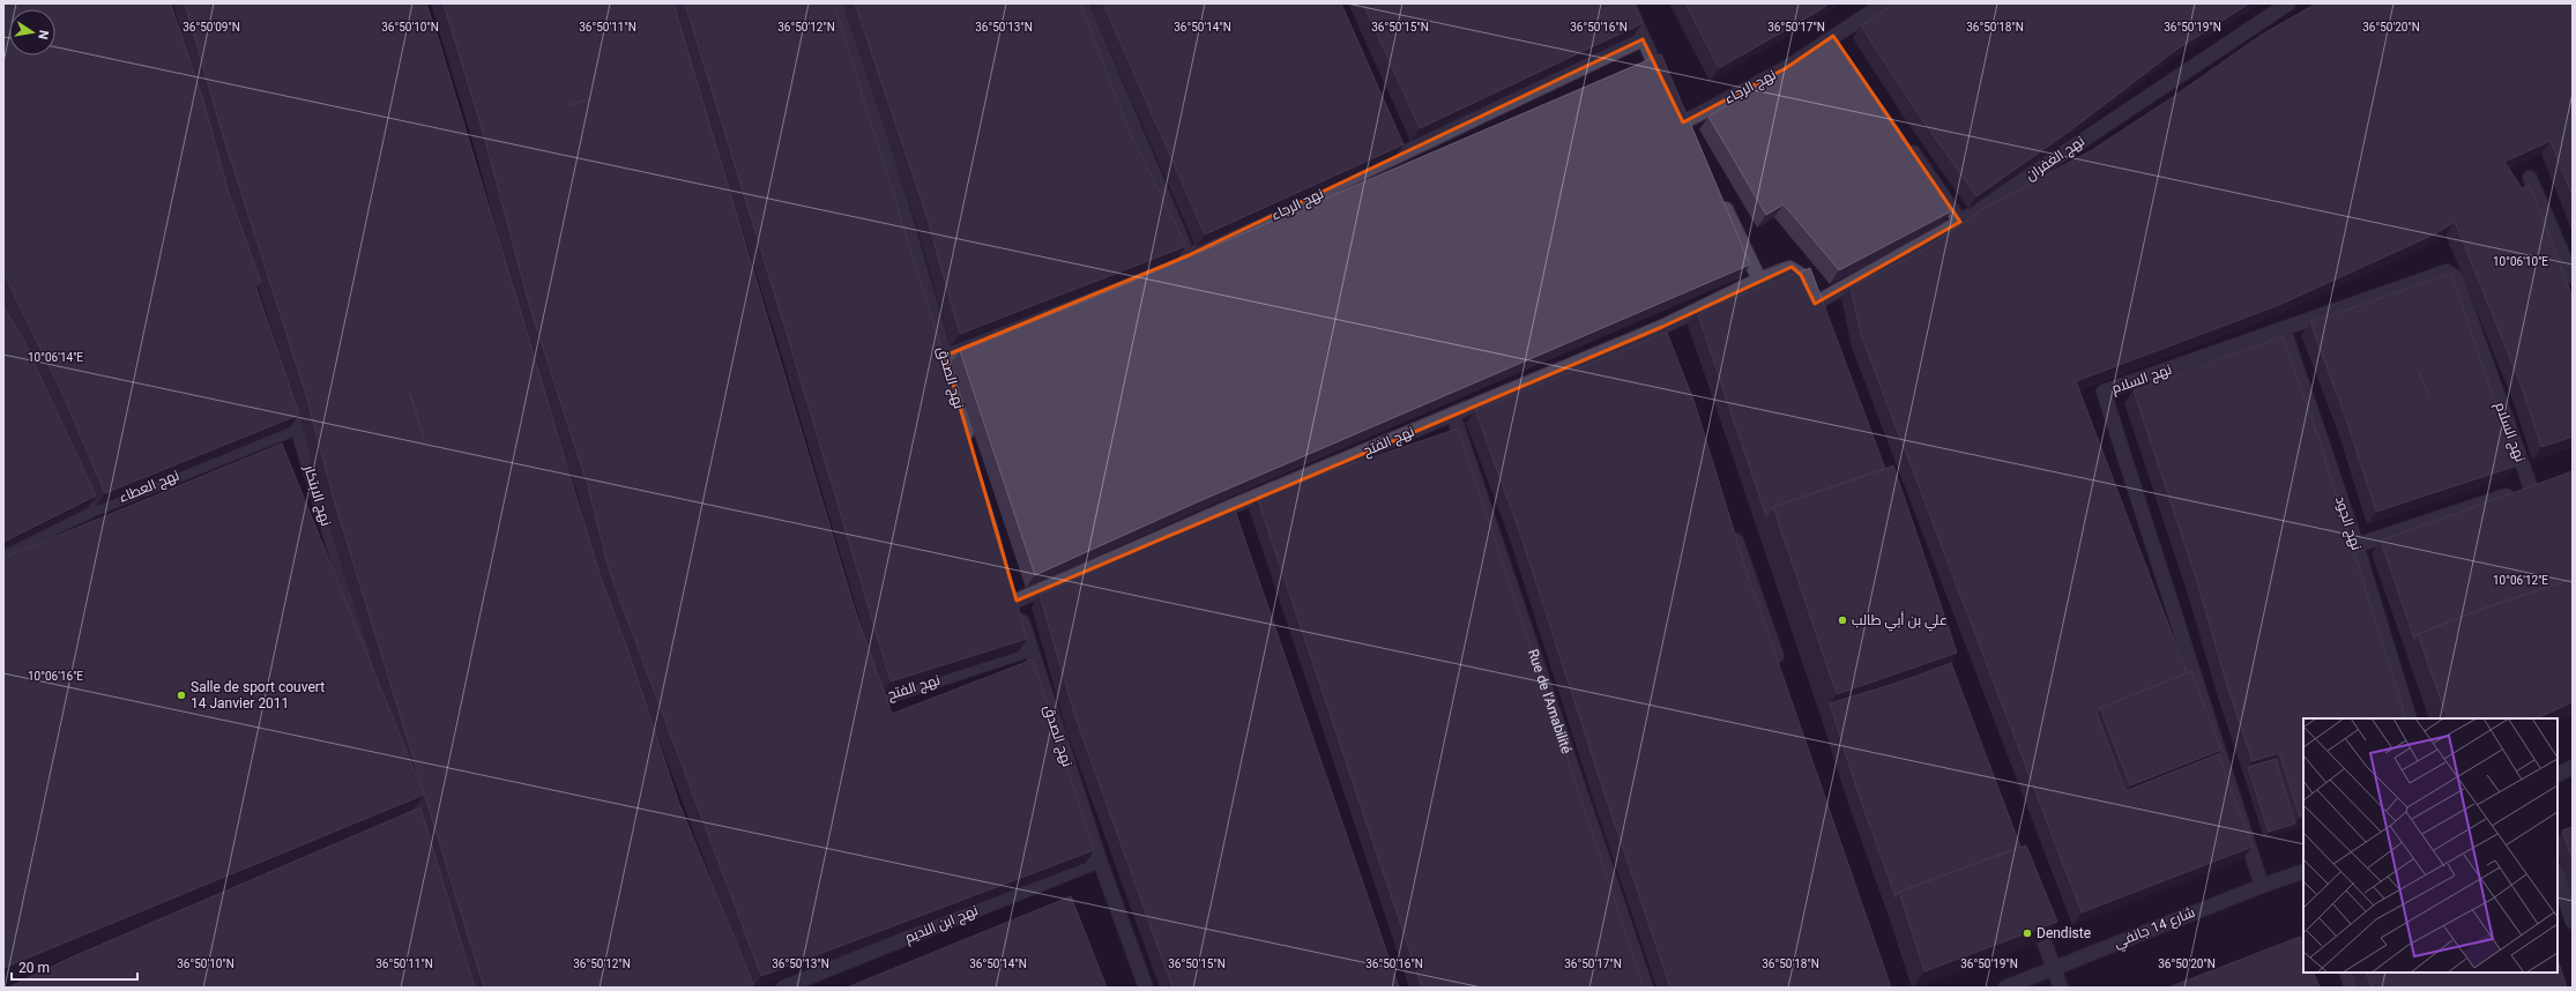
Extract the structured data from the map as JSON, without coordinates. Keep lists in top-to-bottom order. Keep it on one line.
{"streets":{"street":["نهج الرجاء","نهج الغفران","نهج الصدق","نهج السلام","نهج الفتح","نهج العطاء","نهج الابتكار","نهج الجود","Rue de l'Amabilité","نهج ابن النديم","شارع 14 جانفي"]},"crossings":[["نهج الرجاء","نهج الصدق"],["نهج الغفران","نهج الفتح"],["نهج الصدق","نهج الفتح"],["نهج الصدق","نهج ابن النديم"],["نهج السلام","نهج الجود"],["نهج السلام","شارع 14 جانفي"],["نهج الفتح","Rue de l'Amabilité"],["نهج العطاء","نهج الابتكار"]],"places":["علي بن أبي طالب","Salle de sport couvert 14 Janvier 2011","Dendiste"],"scale_bar":"20 m","north":"right","coordinates":["36°50'09\"N","36°50'10\"N","36°50'11\"N","36°50'12\"N","36°50'13\"N","36°50'14\"N","36°50'15\"N","36°50'16\"N","36°50'17\"N","36°50'18\"N","36°50'19\"N","36°50'20\"N","10°06'10\"E","10°06'14\"E","10°06'12\"E","10°06'16\"E"]}
